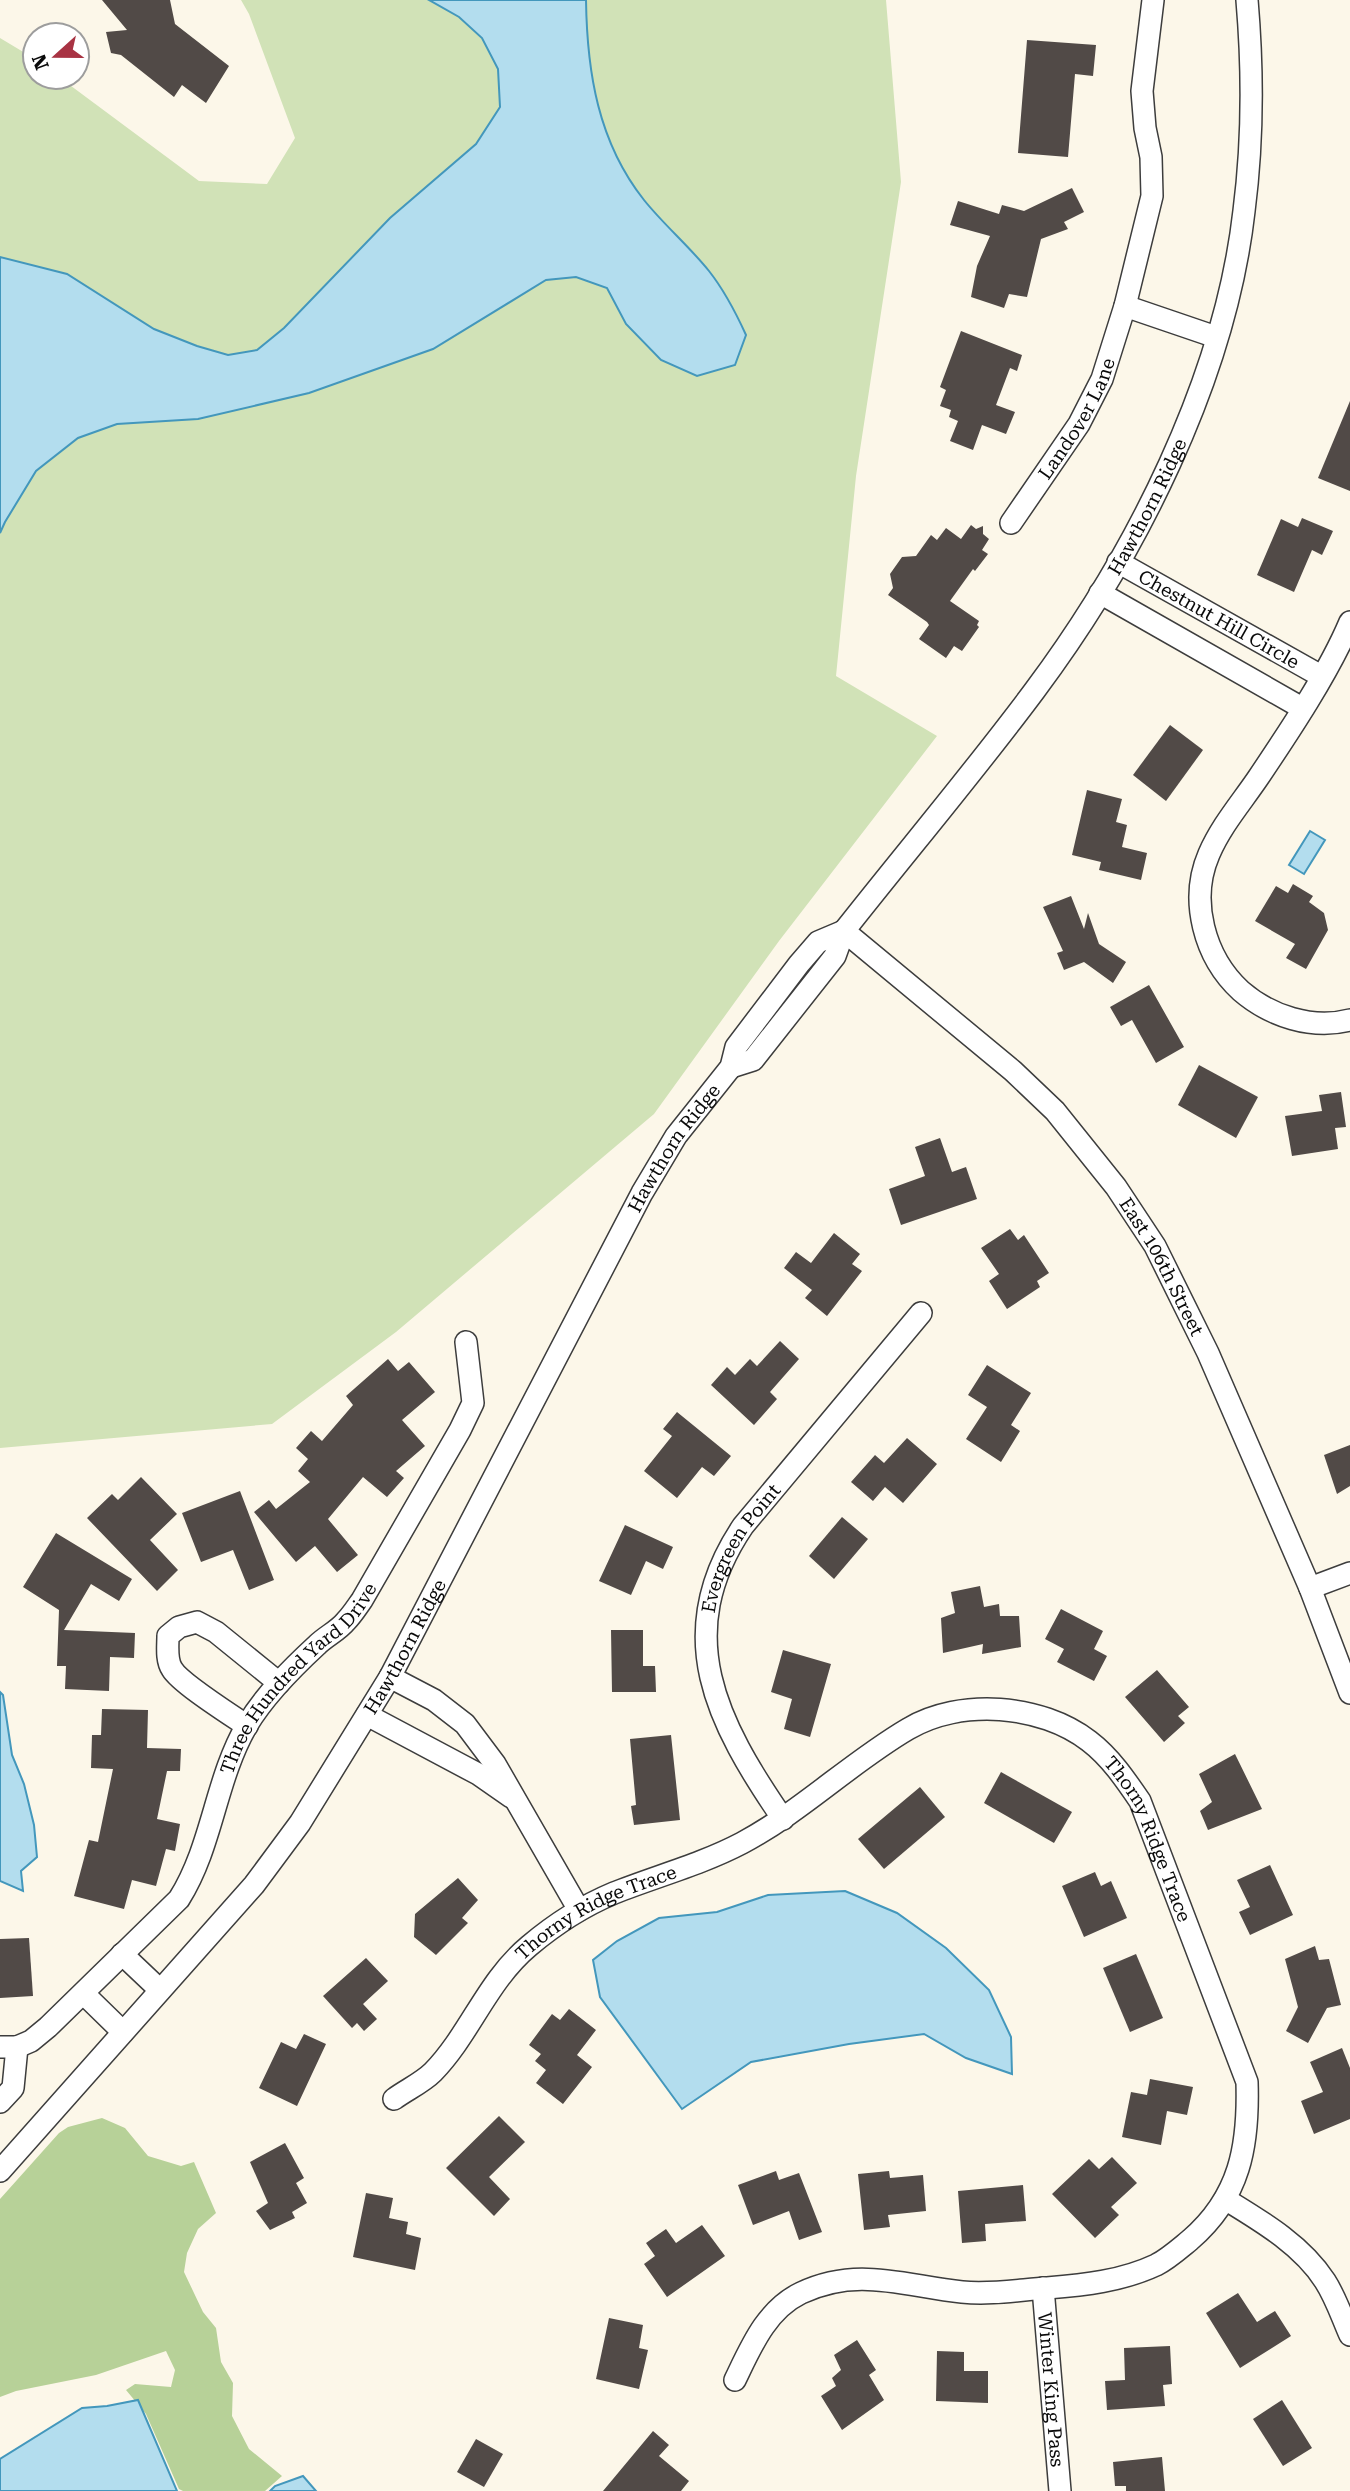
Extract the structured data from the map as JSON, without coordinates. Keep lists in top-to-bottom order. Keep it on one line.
{"streets":{"street":["Landover Lane","Hawthorn Ridge","Chestnut Hill Circle","East 106th Street","Evergreen Point","Three Hundred Yard Drive","Thorny Ridge Trace","Winter King Pass"]},"crossings":[["Hawthorn Ridge","Chestnut Hill Circle"],["Hawthorn Ridge","East 106th Street"],["Evergreen Point","Thorny Ridge Trace"],["Thorny Ridge Trace","Winter King Pass"]],"north":"left"}
